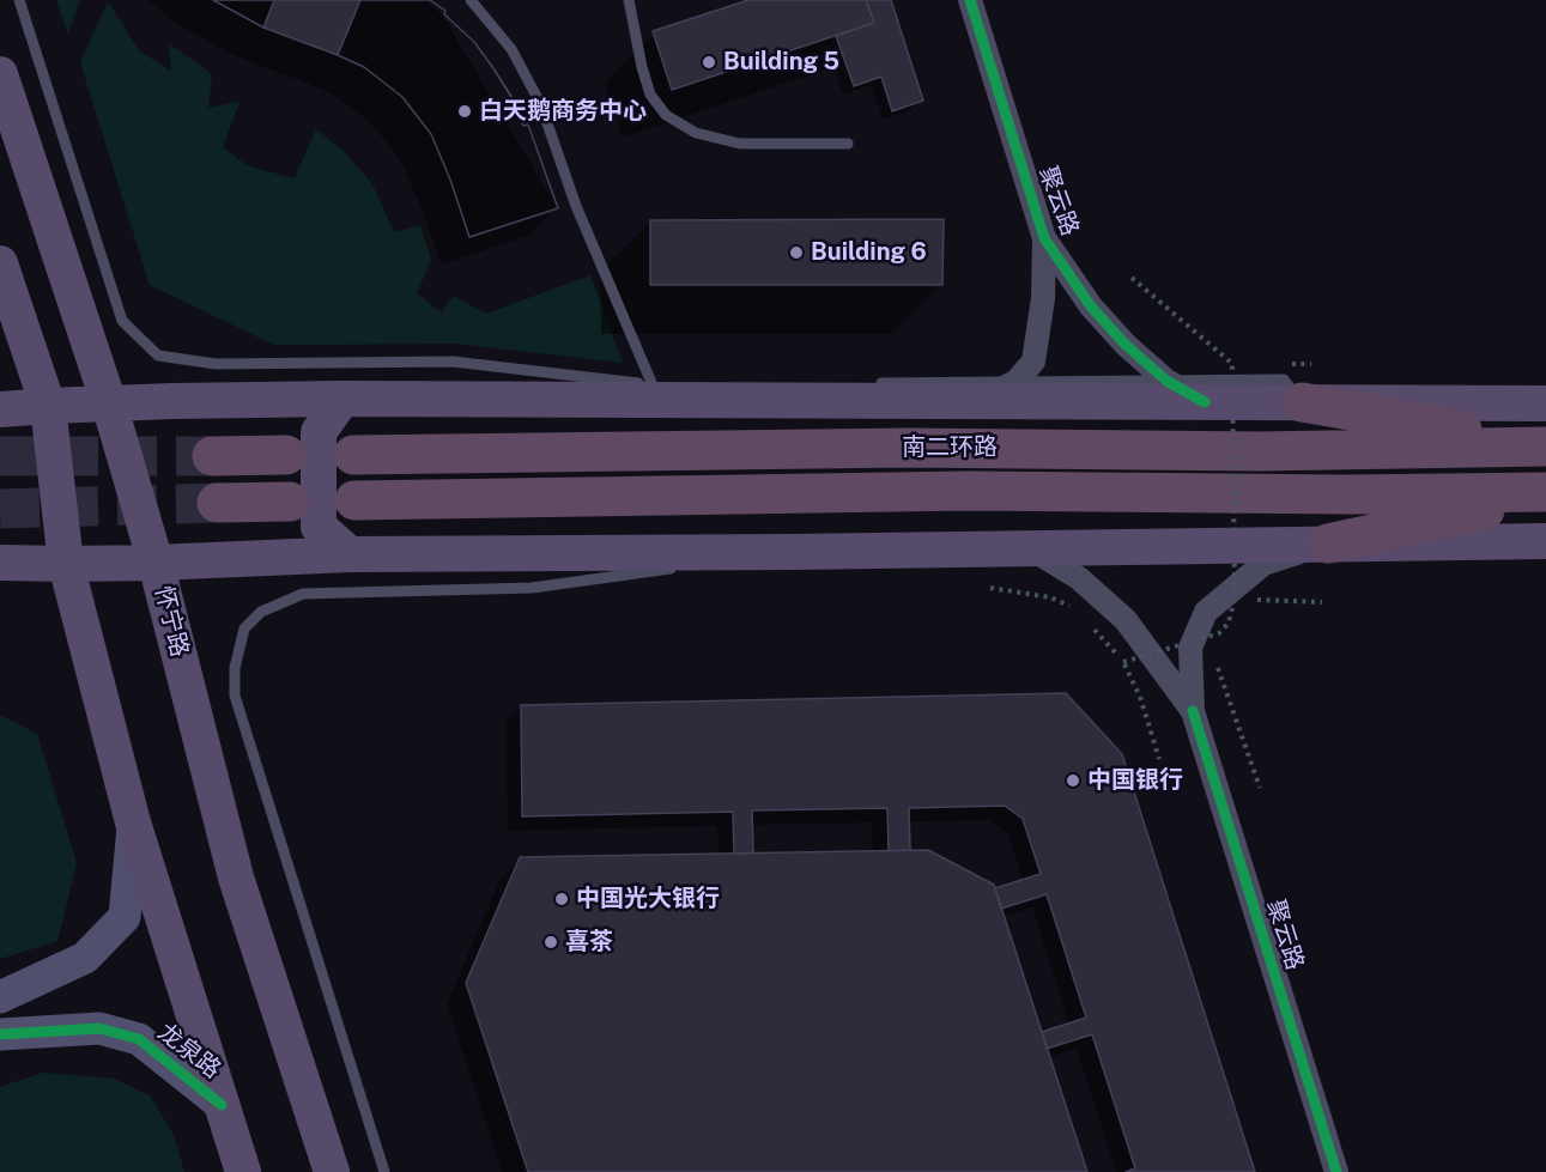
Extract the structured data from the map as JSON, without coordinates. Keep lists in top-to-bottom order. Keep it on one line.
{"streets":{"highway":["南二环路"],"main road":["怀宁路"],"street":["聚云路","龙泉路"]},"places":["Building 5","白天鹅商务中心","Building 6","中国银行","中国光大银行","喜茶"]}
